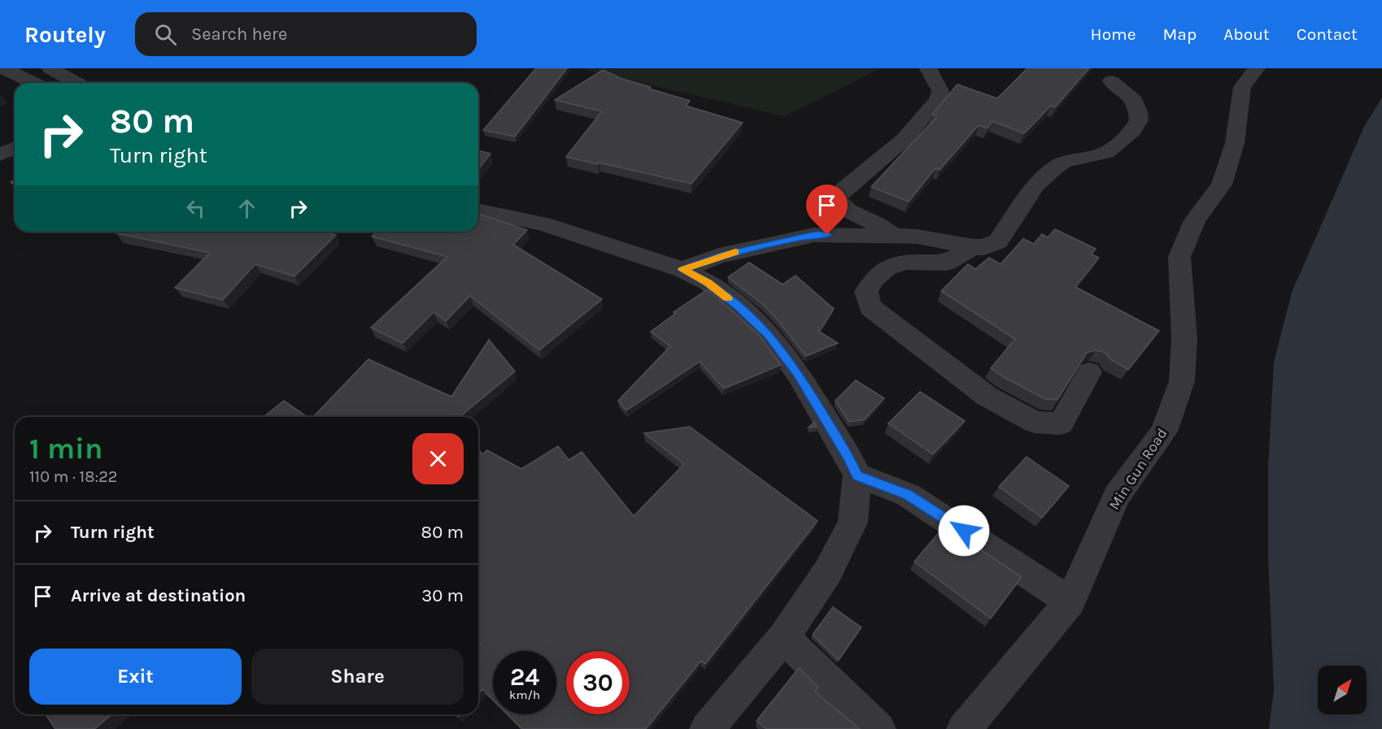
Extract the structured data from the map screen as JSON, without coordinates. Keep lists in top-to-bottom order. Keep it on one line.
{"streets":{"street":["Min Gun Road"]},"north":"top right","page":{"header":"Routely","search":"Search here","nav":["Home","Map","About","Contact"],"turn":["80 m","Turn right"],"heading":["1 min","110 m · 18:22"],"list":[{"name":"Turn right","value":"80 m"},{"name":"Arrive at destination","value":"30 m"}],"buttons":["Exit","Share"],"speed":"24 km/h","limit":"30"}}
